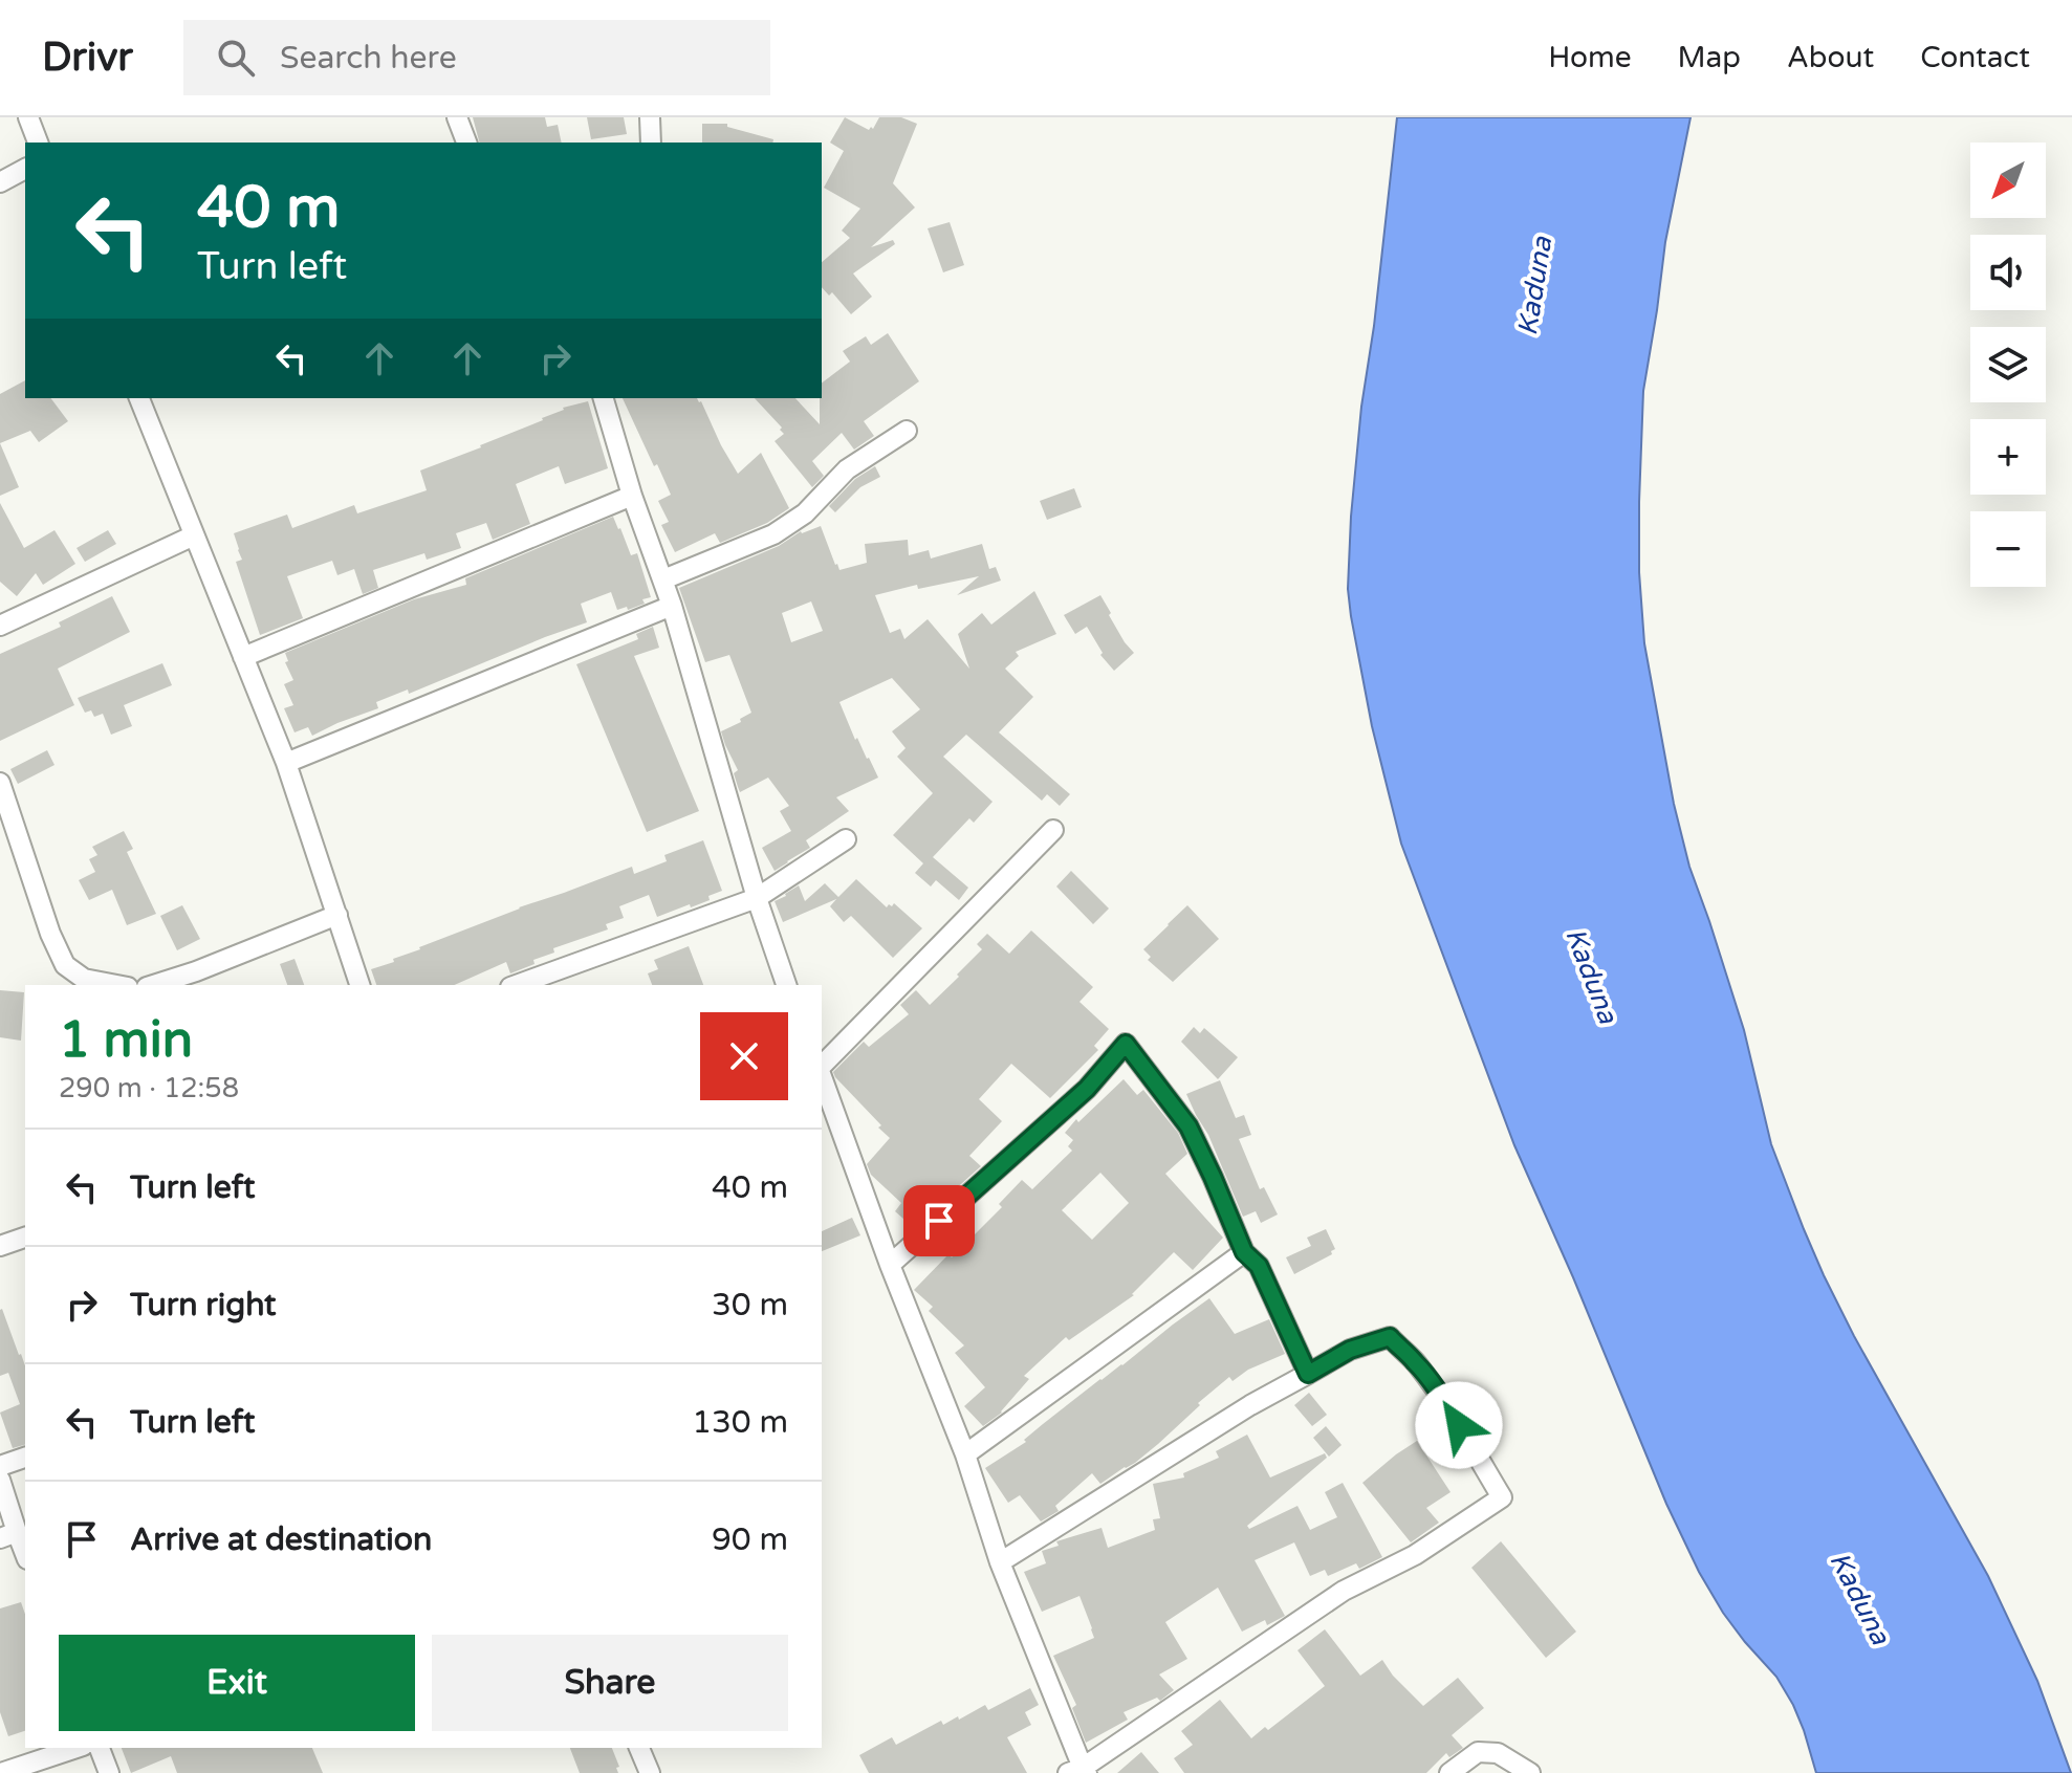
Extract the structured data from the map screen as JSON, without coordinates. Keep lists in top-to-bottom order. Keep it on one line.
{"water":["Kaduna"],"north":"bottom left","page":{"header":"Drivr","search":"Search here","nav":["Home","Map","About","Contact"],"map_buttons":["+","−"],"turn":["40 m","Turn left"],"heading":["1 min","290 m · 12:58"],"list":[{"name":"Turn left","value":"40 m"},{"name":"Turn right","value":"30 m"},{"name":"Turn left","value":"130 m"},{"name":"Arrive at destination","value":"90 m"}],"buttons":["Exit","Share"]}}
